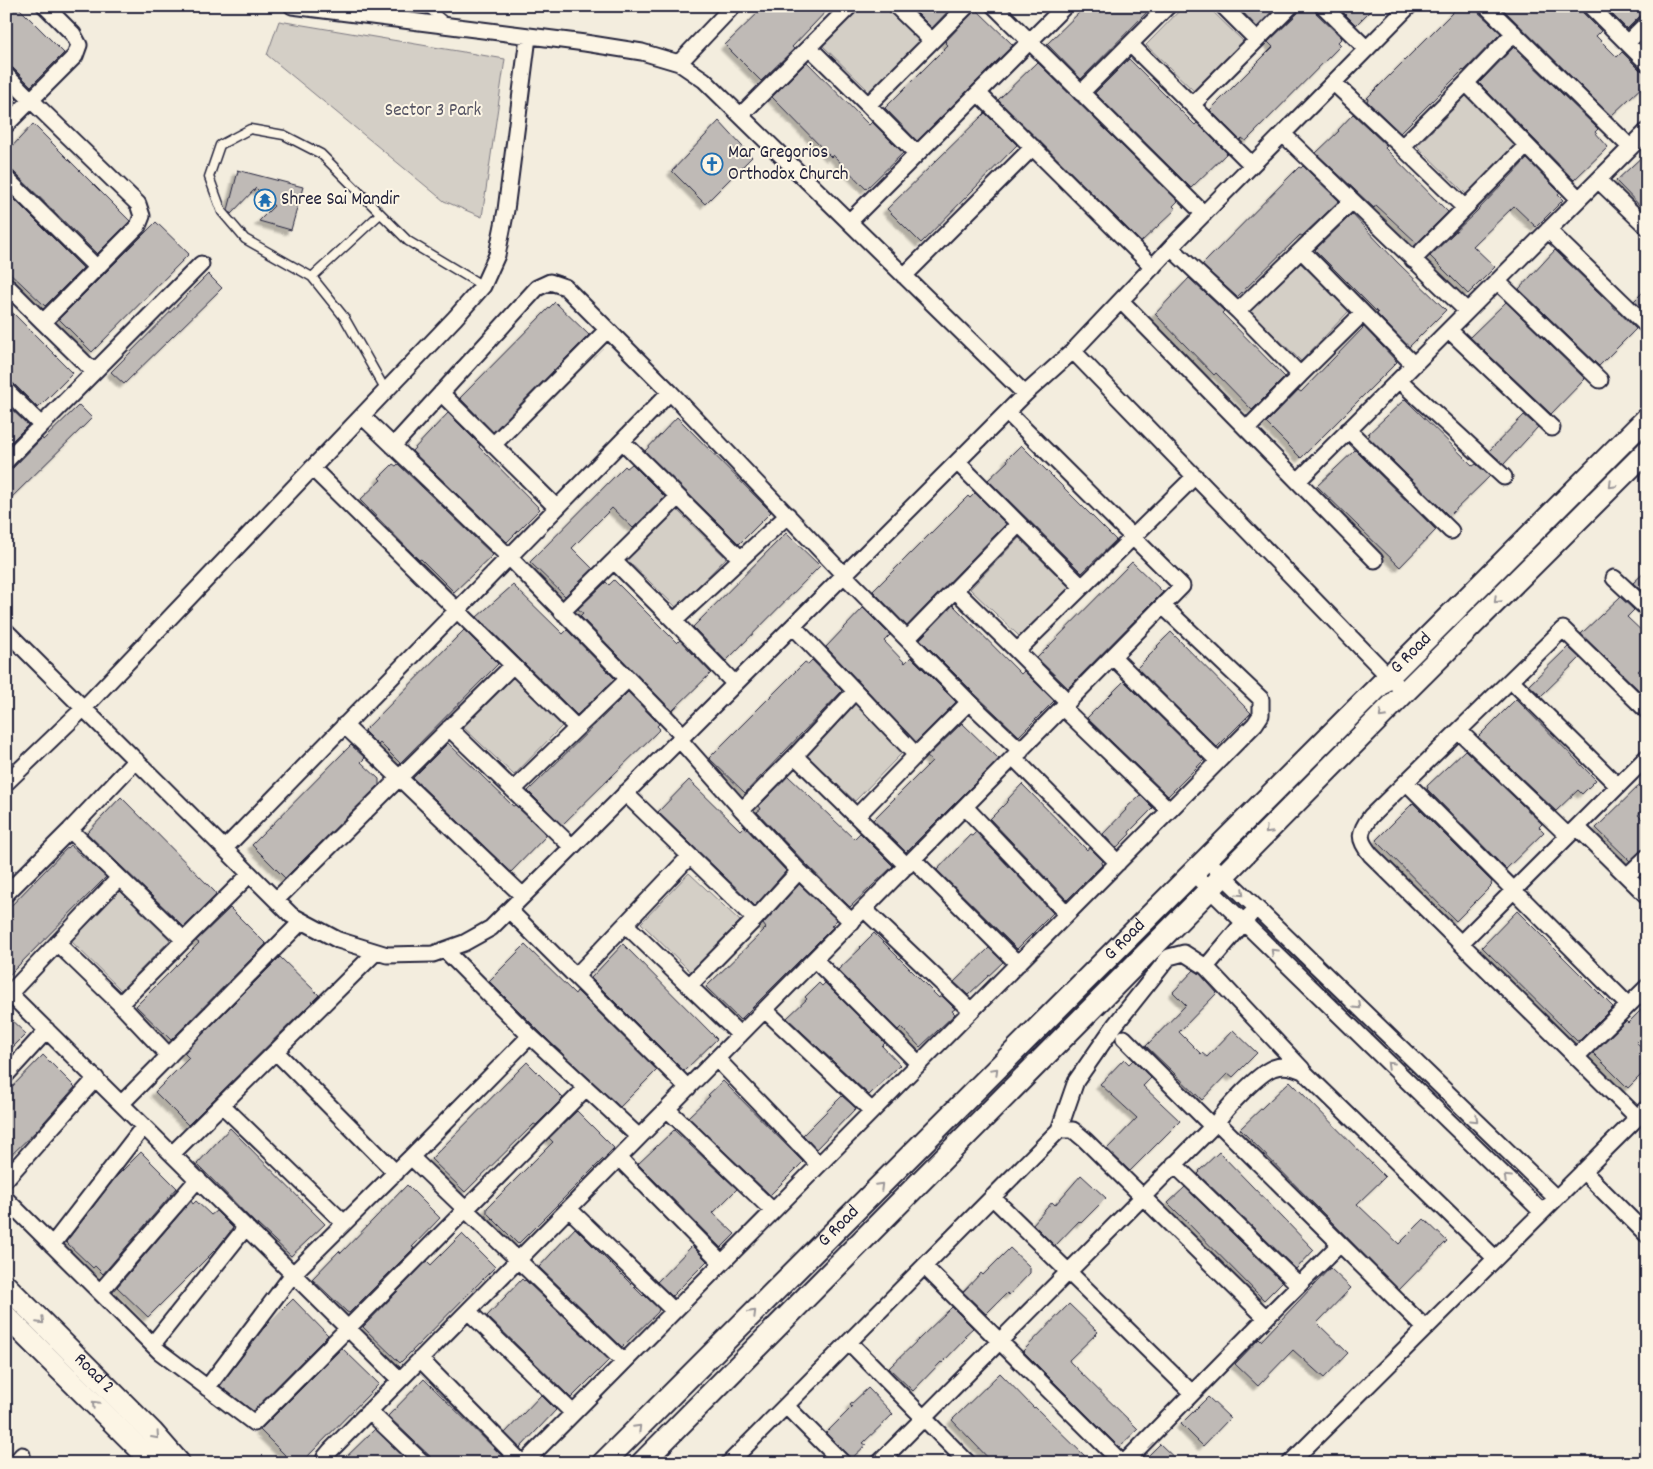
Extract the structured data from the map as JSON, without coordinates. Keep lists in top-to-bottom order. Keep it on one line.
{"streets":{"street":["G Road","Road 2"]},"parks":["Sector 3 Park"],"places":{"church":["Mar Gregorios Orthodox Church"],"temple":["Shree Sai Mandir"]}}
